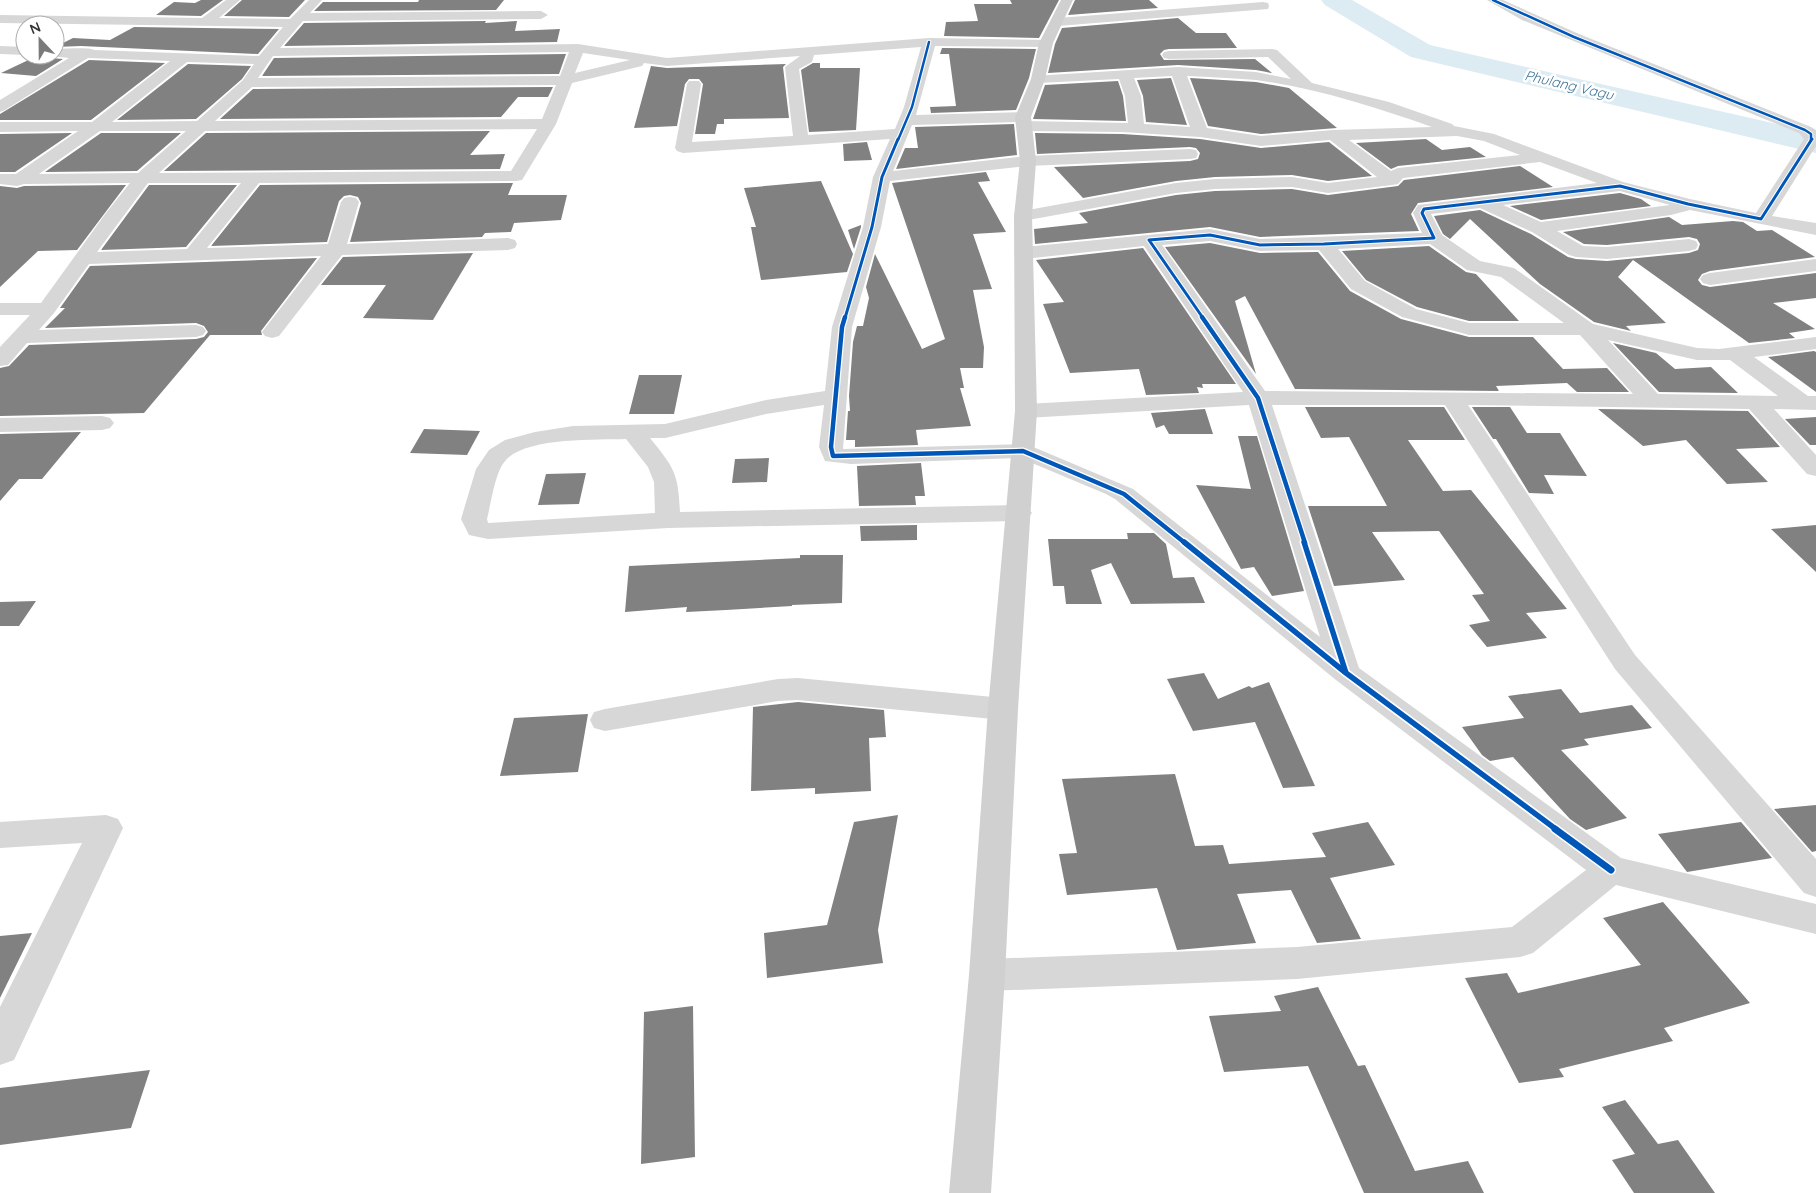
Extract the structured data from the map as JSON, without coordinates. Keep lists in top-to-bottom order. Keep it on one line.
{"water":["Phulang Vagu"],"north":"top"}
